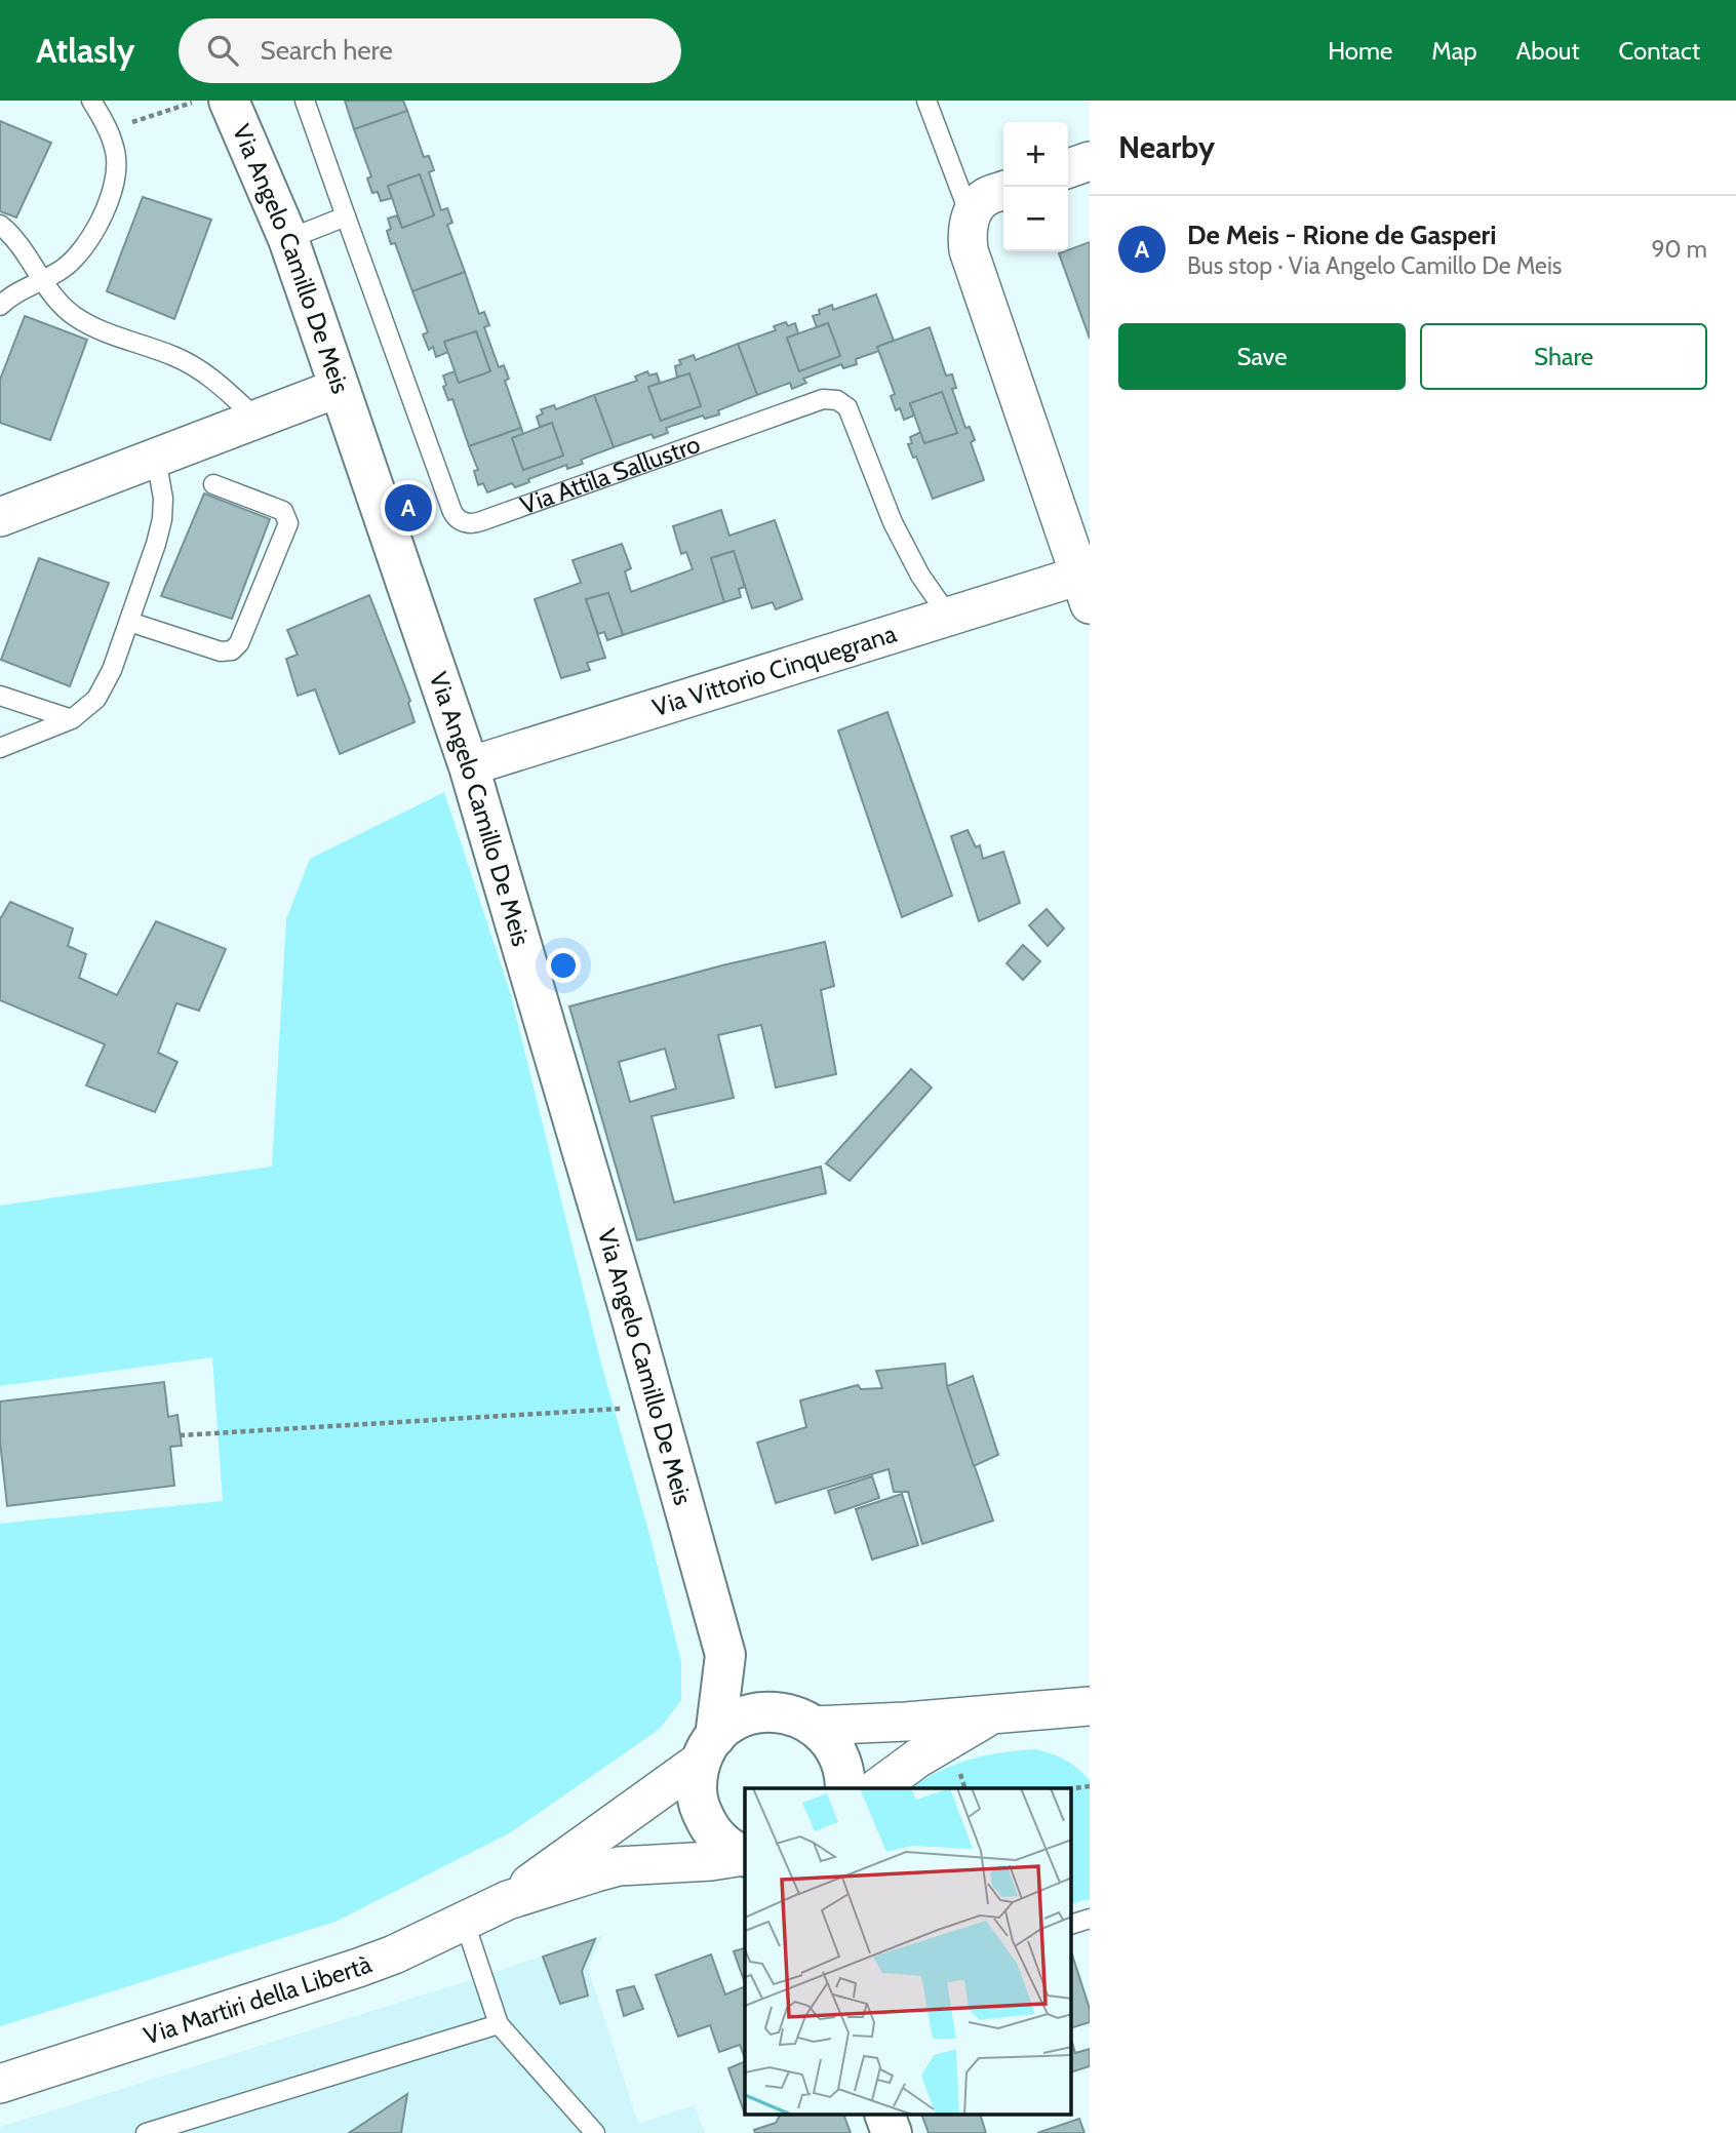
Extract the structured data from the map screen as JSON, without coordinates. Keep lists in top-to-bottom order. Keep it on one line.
{"streets":{"street":["Via Angelo Camillo De Meis","Via Vittorio Cinquegrana","Via Martiri della Libertà"],"lane":["Via Attila Sallustro"]},"crossings":[["Via Angelo Camillo De Meis","Via Vittorio Cinquegrana"],["Via Angelo Camillo De Meis","Via Martiri della Libertà"],["Via Attila Sallustro","Via Vittorio Cinquegrana"]],"page":{"header":"Atlasly","search":"Search here","nav":["Home","Map","About","Contact"],"heading":"Nearby","map_buttons":["+","−"],"list":[{"mark":"A","name":"De Meis - Rione de Gasperi","note":"Bus stop · Via Angelo Camillo De Meis","value":"90 m"}],"buttons":["Save","Share"],"pins":"A"}}
